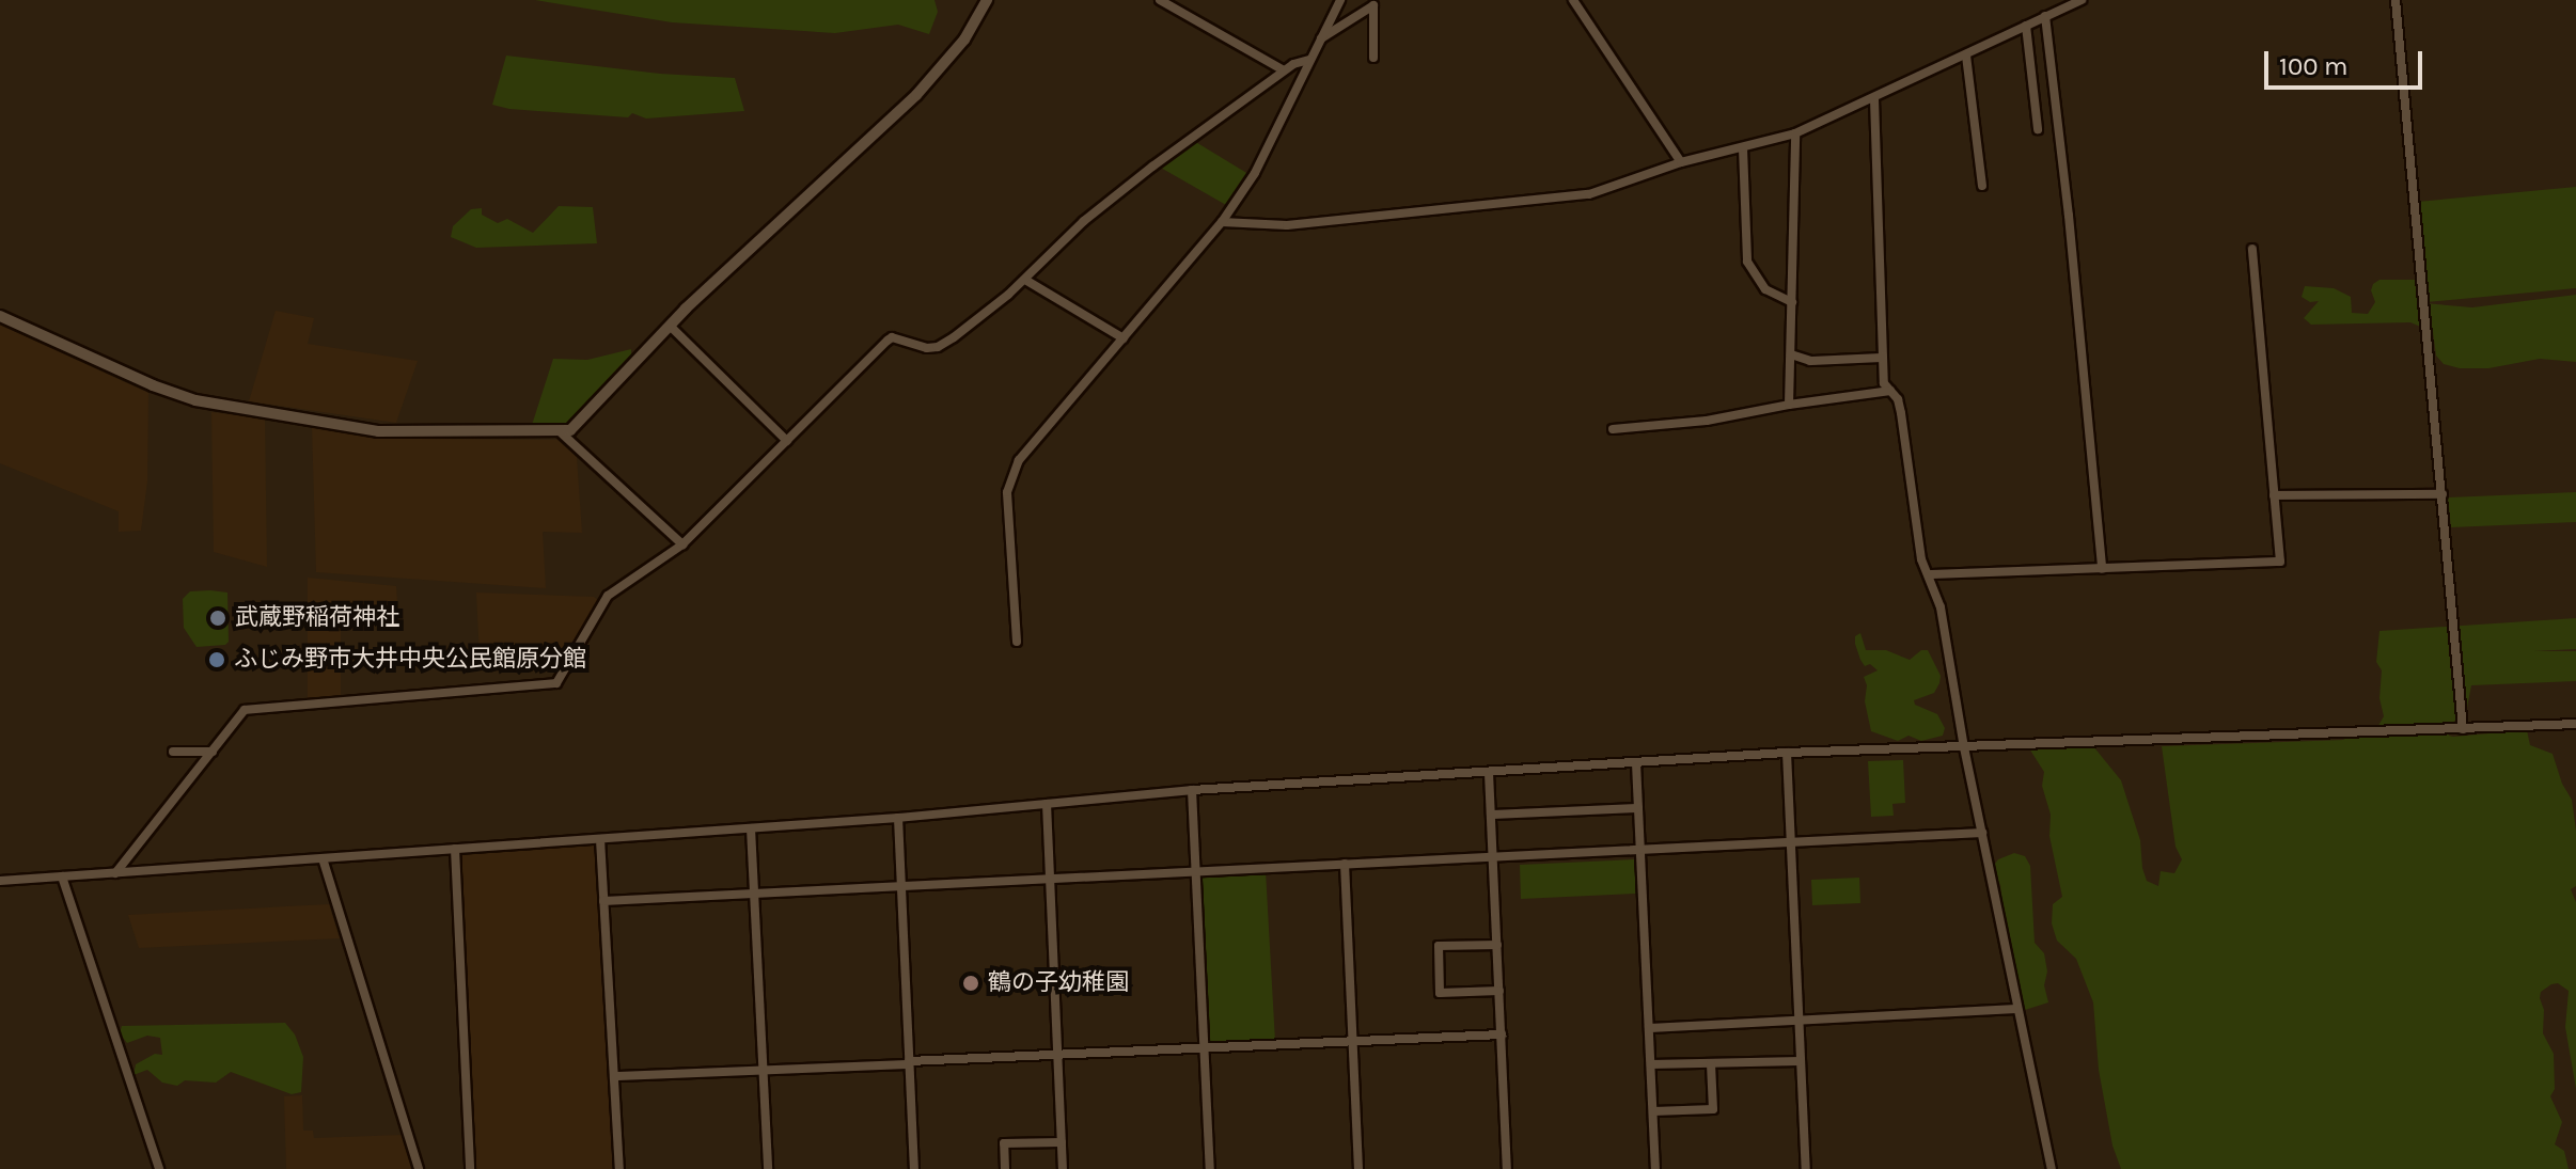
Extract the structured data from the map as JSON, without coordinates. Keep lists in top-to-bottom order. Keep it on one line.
{"places":["武蔵野稲荷神社","ふじみ野市大井中央公民館原分館","鶴の子幼稚園"],"scale_bar":"100 m"}
